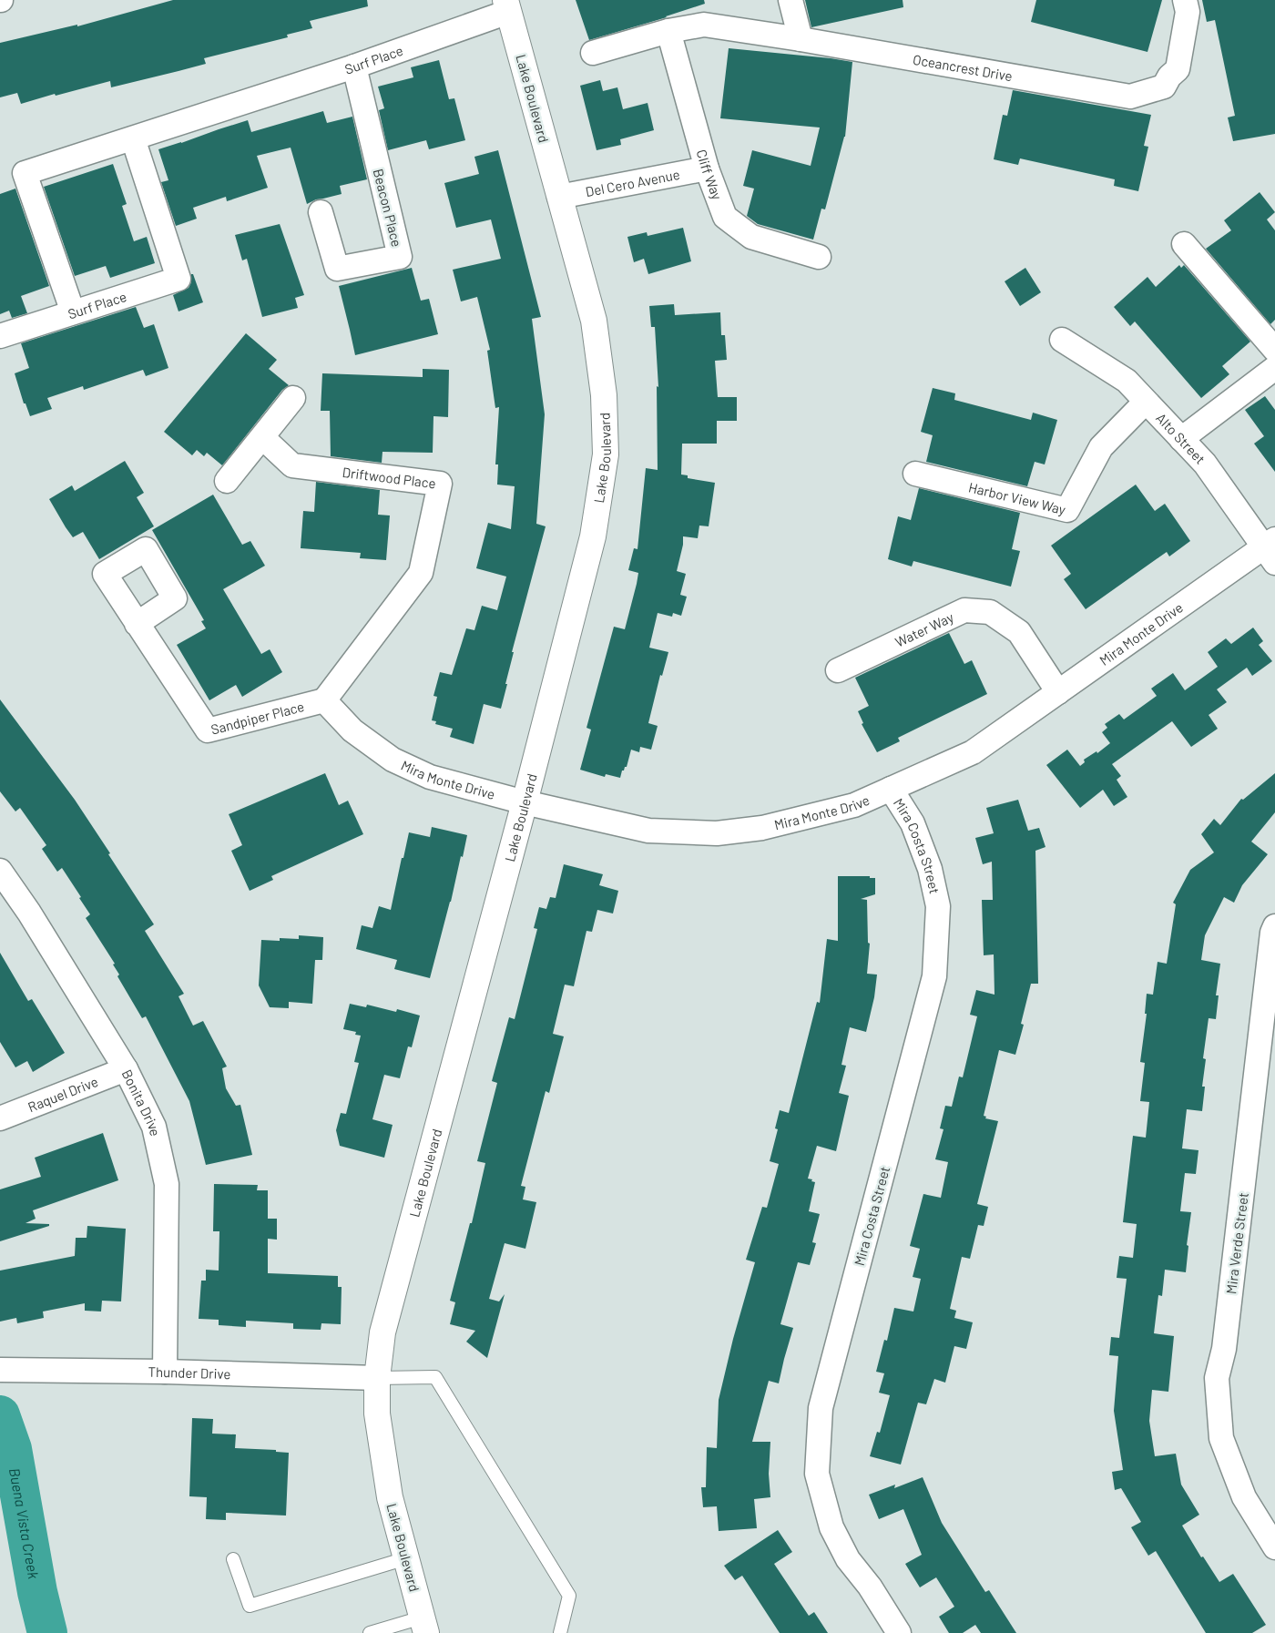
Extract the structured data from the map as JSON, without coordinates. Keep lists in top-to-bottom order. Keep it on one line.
{"streets":{"main road":["Lake Boulevard"],"street":["Surf Place","Oceancrest Drive","Cliff Way","Del Cero Avenue","Beacon Place","Alto Street","Driftwood Place","Harbor View Way","Water Way","Mira Monte Drive","Sandpiper Place","Mira Costa Street","Raquel Drive","Bonita Drive","Mira Verde Street","Thunder Drive"]},"crossings":[["Surf Place","Lake Boulevard"],["Surf Place","Beacon Place"],["Oceancrest Drive","Cliff Way"],["Lake Boulevard","Del Cero Avenue"],["Lake Boulevard","Mira Monte Drive"],["Lake Boulevard","Thunder Drive"],["Cliff Way","Del Cero Avenue"],["Alto Street","Harbor View Way"],["Alto Street","Mira Monte Drive"],["Driftwood Place","Mira Monte Drive"],["Driftwood Place","Sandpiper Place"],["Water Way","Mira Monte Drive"],["Mira Monte Drive","Sandpiper Place"],["Mira Monte Drive","Mira Costa Street"],["Raquel Drive","Bonita Drive"],["Bonita Drive","Thunder Drive"]],"water":["Buena Vista Creek"]}
